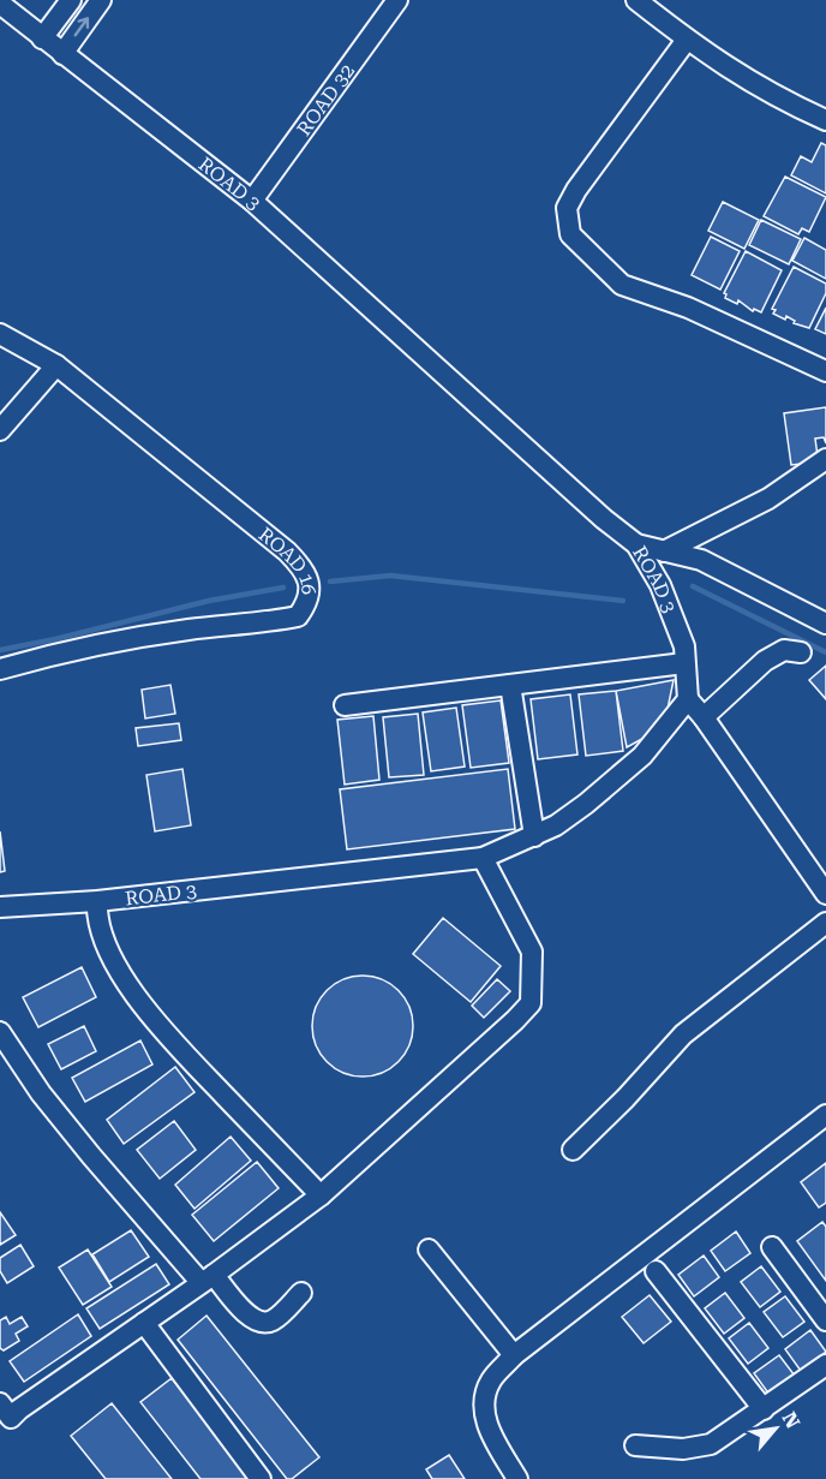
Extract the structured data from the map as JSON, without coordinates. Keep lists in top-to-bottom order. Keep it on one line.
{"streets":{"street":["ROAD 32","ROAD 3","ROAD 16"]},"crossings":[["ROAD 32","ROAD 3"]],"north":"top right"}
